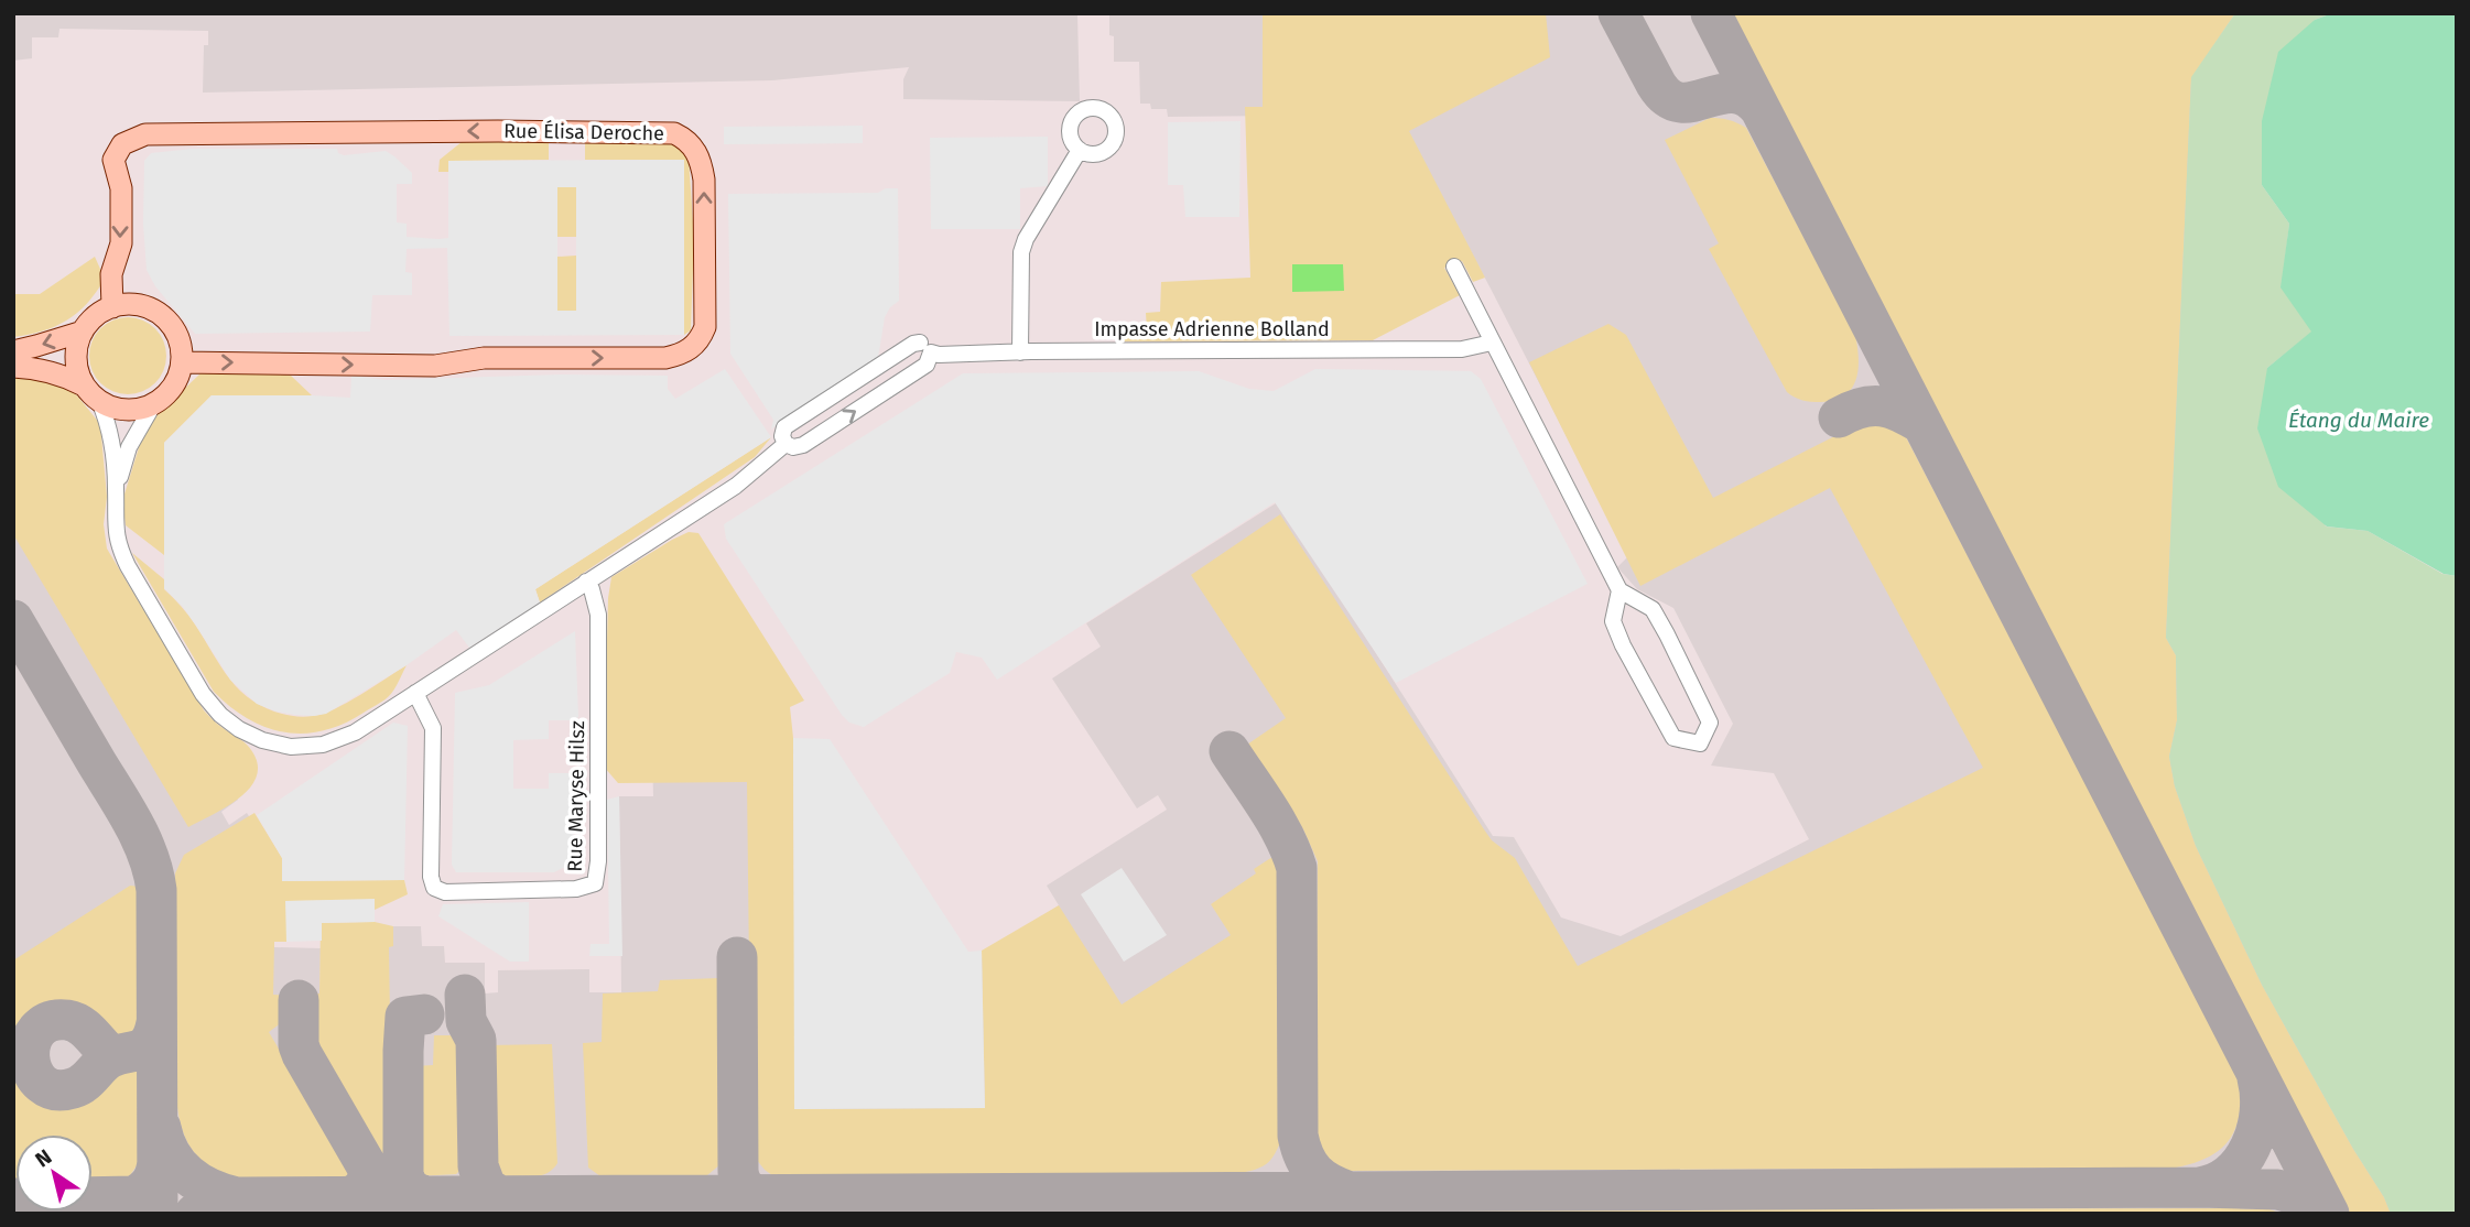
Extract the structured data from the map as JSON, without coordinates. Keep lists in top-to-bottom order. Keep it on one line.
{"streets":{"street":["Rue Élisa Deroche","Impasse Adrienne Bolland","Rue Maryse Hilsz"]},"water":["Étang du Maire"],"north":"top left"}
